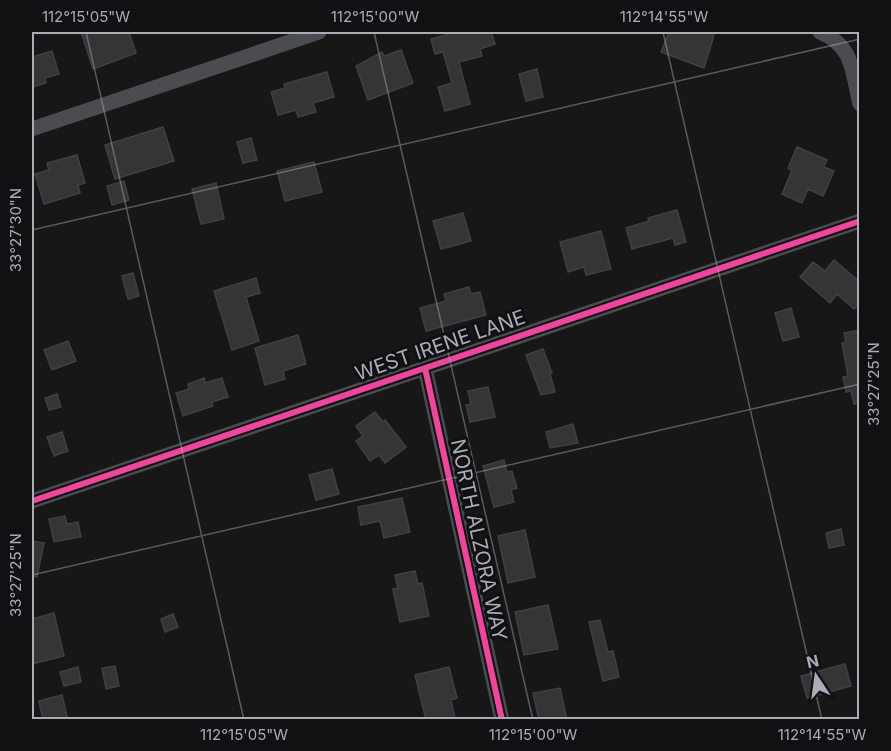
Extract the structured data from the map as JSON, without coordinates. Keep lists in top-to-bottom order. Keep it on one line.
{"streets":{"street":["WEST IRENE LANE","NORTH ALZORA WAY"]},"crossings":[["WEST IRENE LANE","NORTH ALZORA WAY"]],"north":"top","coordinates":["112°15'05\"W","112°15'00\"W","112°14'55\"W","33°27'30\"N","33°27'25\"N"]}
